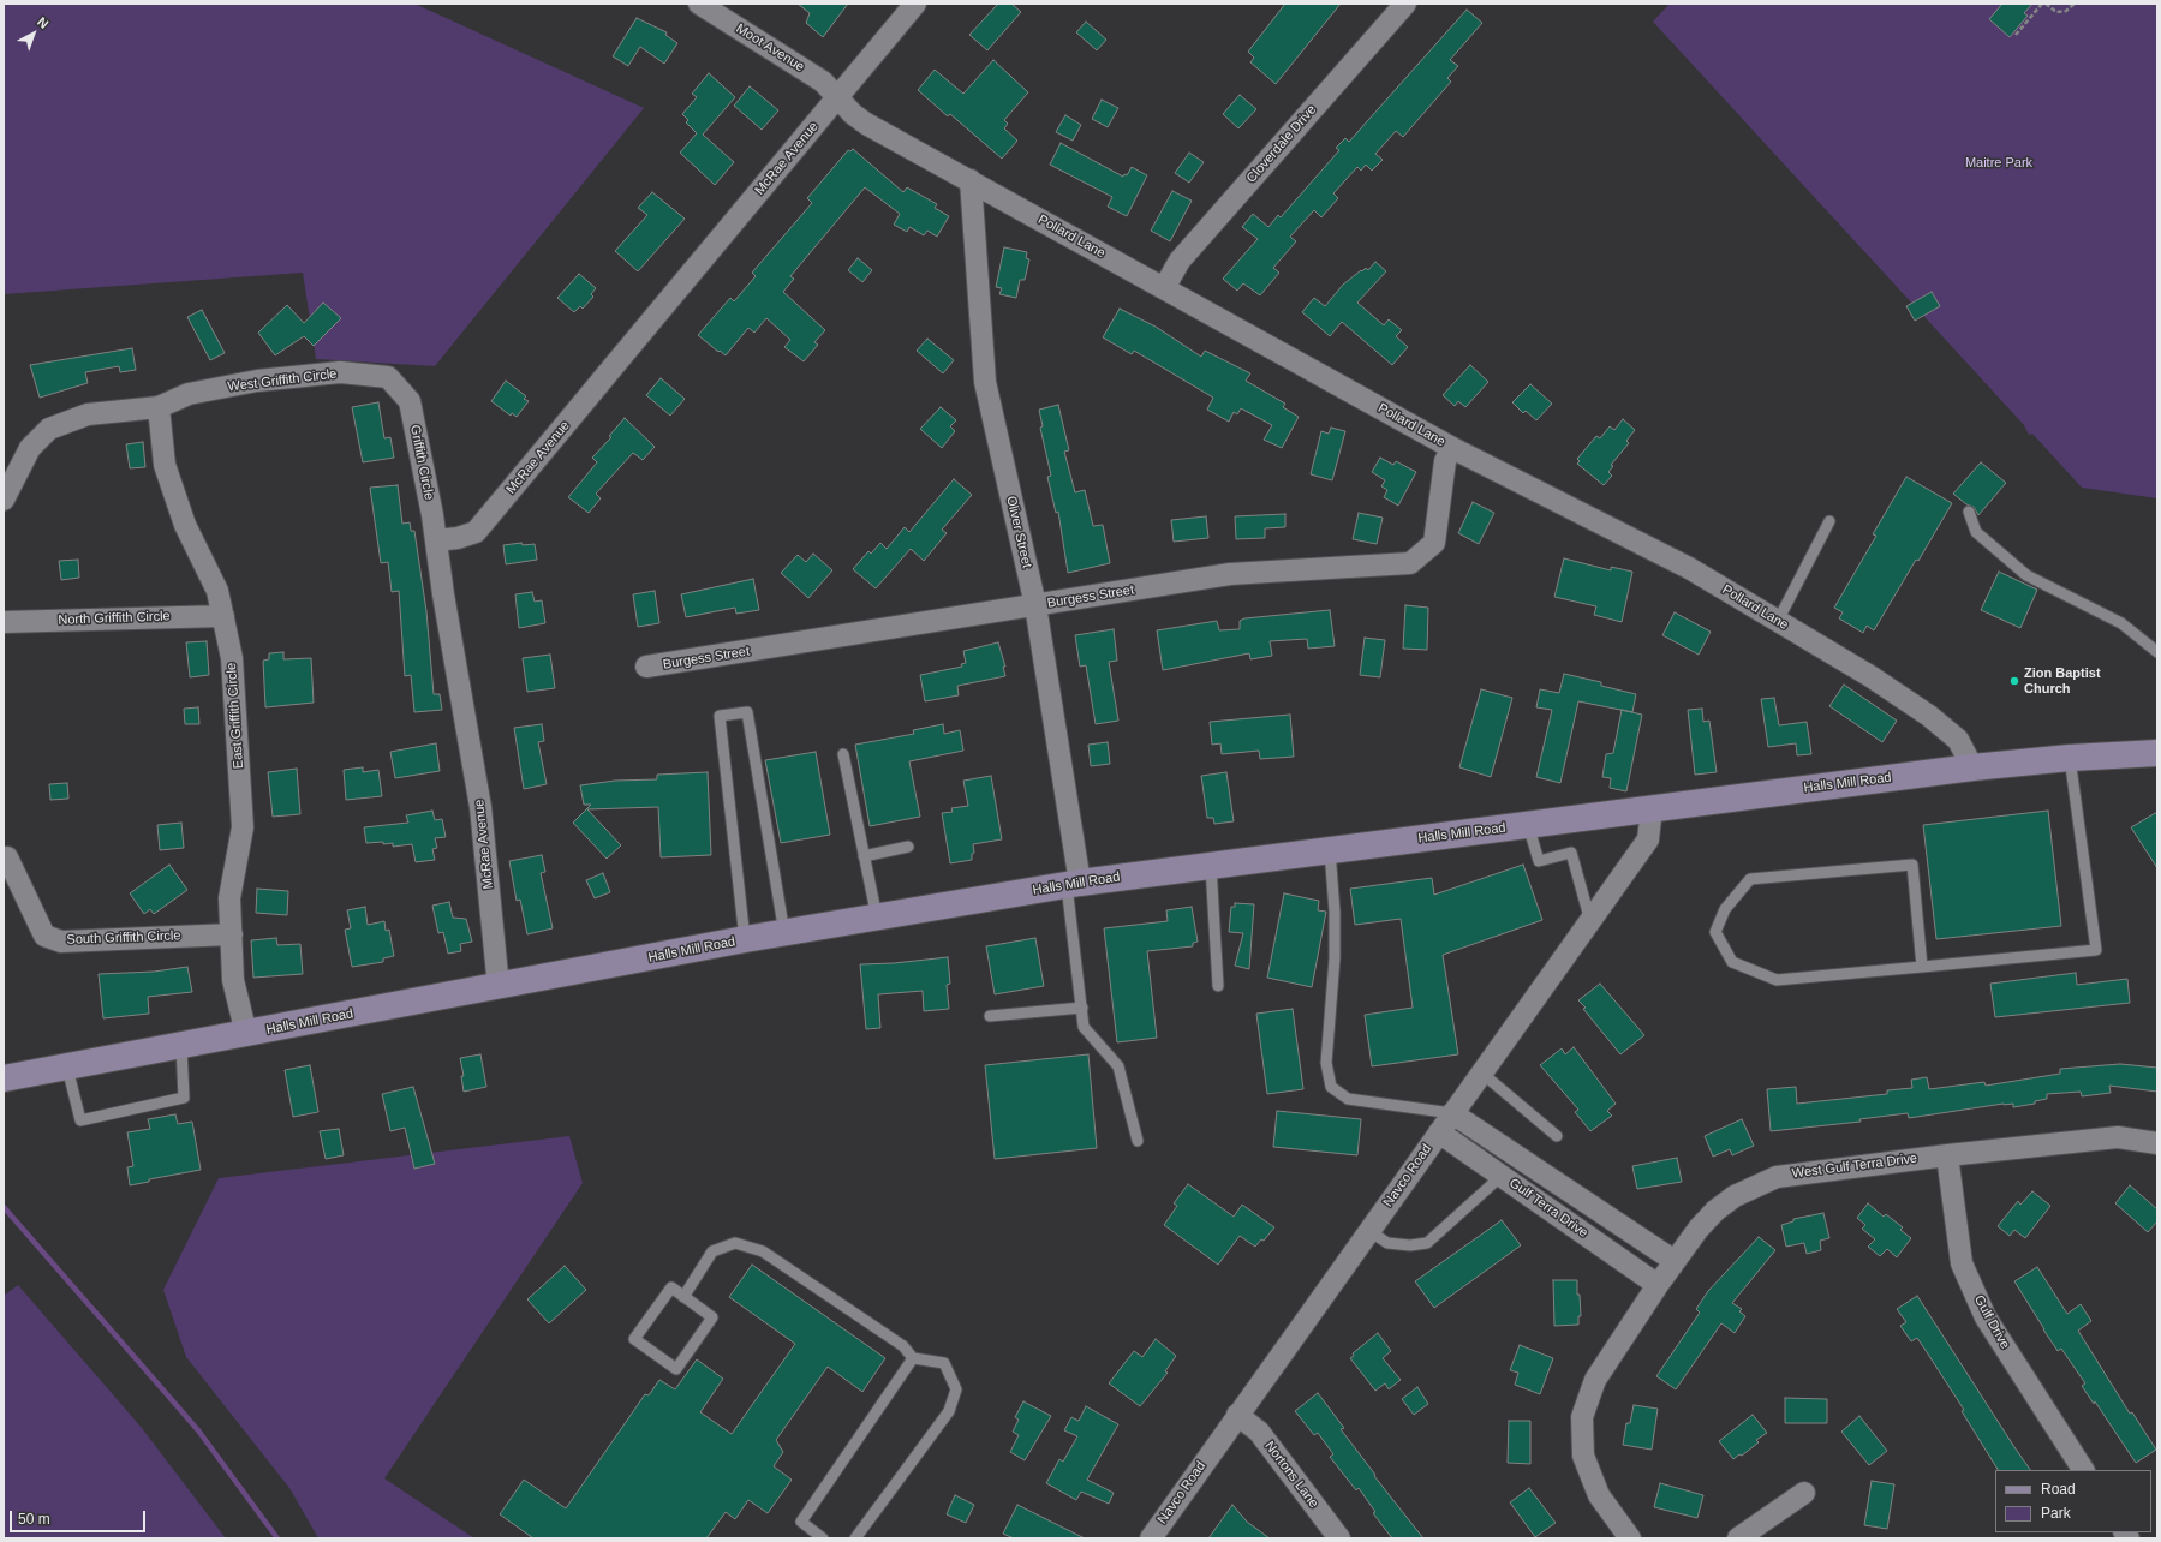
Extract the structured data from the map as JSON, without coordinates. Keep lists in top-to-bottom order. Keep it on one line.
{"streets":{"street":["Moot Avenue","Cloverdale Drive","McRae Avenue","Pollard Lane","West Griffith Circle","Griffith Circle","Oliver Street","Burgess Street","North Griffith Circle","East Griffith Circle","Halls Mill Road","South Griffith Circle","West Gulf Terra Drive","Navco Road","Gulf Terra Drive","Gulf Drive","Nortons Lane"]},"crossings":[["Moot Avenue","McRae Avenue"],["Moot Avenue","Pollard Lane"],["Cloverdale Drive","Pollard Lane"],["McRae Avenue","Pollard Lane"],["McRae Avenue","Griffith Circle"],["McRae Avenue","Halls Mill Road"],["Pollard Lane","Oliver Street"],["Pollard Lane","Burgess Street"],["Pollard Lane","Halls Mill Road"],["West Griffith Circle","Griffith Circle"],["West Griffith Circle","East Griffith Circle"],["Oliver Street","Burgess Street"],["Oliver Street","Halls Mill Road"],["North Griffith Circle","East Griffith Circle"],["East Griffith Circle","Halls Mill Road"],["East Griffith Circle","South Griffith Circle"],["Halls Mill Road","Navco Road"],["West Gulf Terra Drive","Gulf Terra Drive"],["West Gulf Terra Drive","Gulf Drive"],["Navco Road","Gulf Terra Drive"],["Navco Road","Nortons Lane"]],"parks":["Maitre Park"],"places":["Zion Baptist Church"],"legend":["Road","Park"],"scale_bar":"50 m","north":"top right"}
